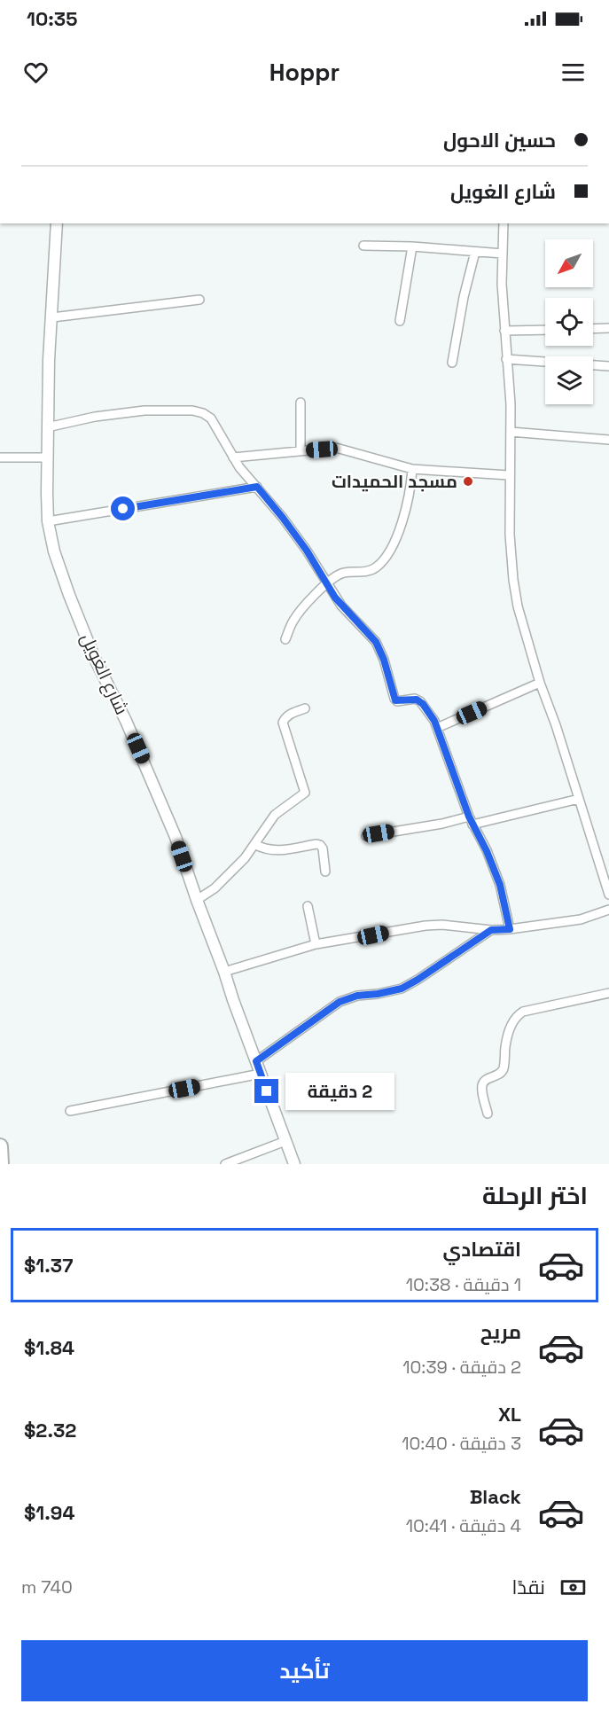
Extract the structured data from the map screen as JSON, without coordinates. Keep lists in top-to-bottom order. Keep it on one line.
{"streets":{"street":["شارع الغويل"]},"places":["مسجد الحميدات"],"north":"bottom left","page":{"status":"10:35","header":"Hoppr","banner":["حسين الاحول","شارع الغويل"],"bubble":"2 دقيقة","heading":"اختر الرحلة","list":[{"name":"اقتصادي","note":"1 دقيقة · 10:38","value":"$1.37"},{"name":"مريح","note":"2 دقيقة · 10:39","value":"$1.84"},{"name":"XL","note":"3 دقيقة · 10:40","value":"$2.32"},{"name":"Black","note":"4 دقيقة · 10:41","value":"$1.94"}],"pay":["نقدًا","740 m"],"buttons":"تأكيد"}}
